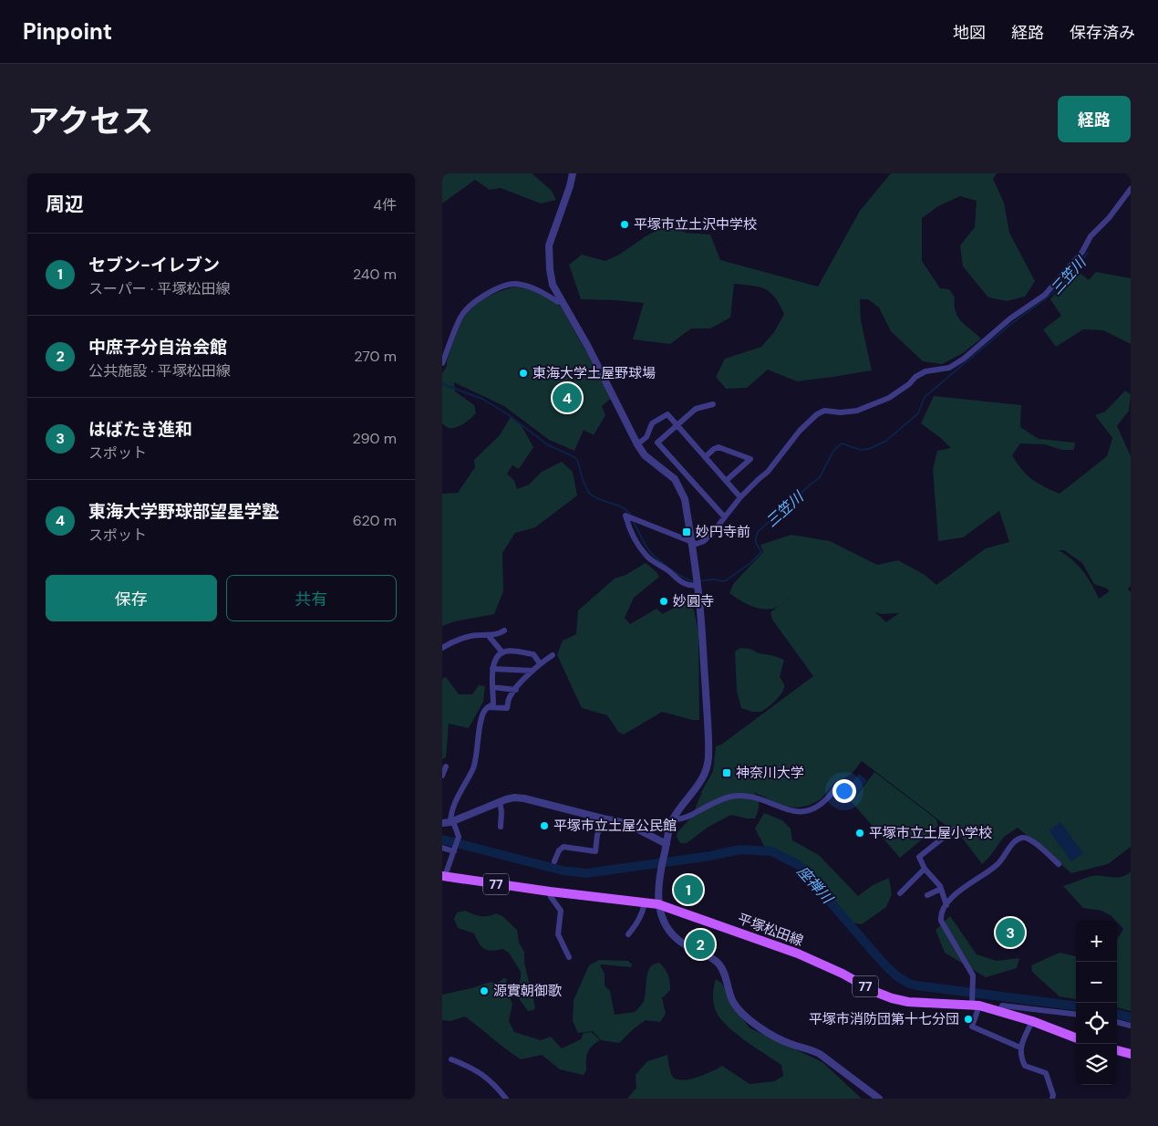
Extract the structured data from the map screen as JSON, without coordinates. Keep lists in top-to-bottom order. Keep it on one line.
{"streets":{"main road":["77","平塚松田線"]},"water":["三笠川","座禅川"],"places":{"other":["平塚市立土沢中学校","東海大学土屋野球場","妙圓寺","平塚市立土屋公民館","平塚市立土屋小学校","源實朝御歌","平塚市消防団第十七分団"],"transit":["妙円寺前","神奈川大学"]},"page":{"header":"Pinpoint","nav":["地図","経路","保存済み"],"title":"アクセス","buttons":["経路",["保存","共有"]],"heading":["周辺","4件"],"list":[{"mark":"1","name":"セブン-イレブン","note":"スーパー · 平塚松田線","value":"240 m"},{"mark":"2","name":"中庶子分自治会館","note":"公共施設 · 平塚松田線","value":"270 m"},{"mark":"3","name":"はばたき進和","note":"スポット","value":"290 m"},{"mark":"4","name":"東海大学野球部望星学塾","note":"スポット","value":"620 m"}],"pins":["4","1","3","2"],"map_buttons":["+","−"]}}
